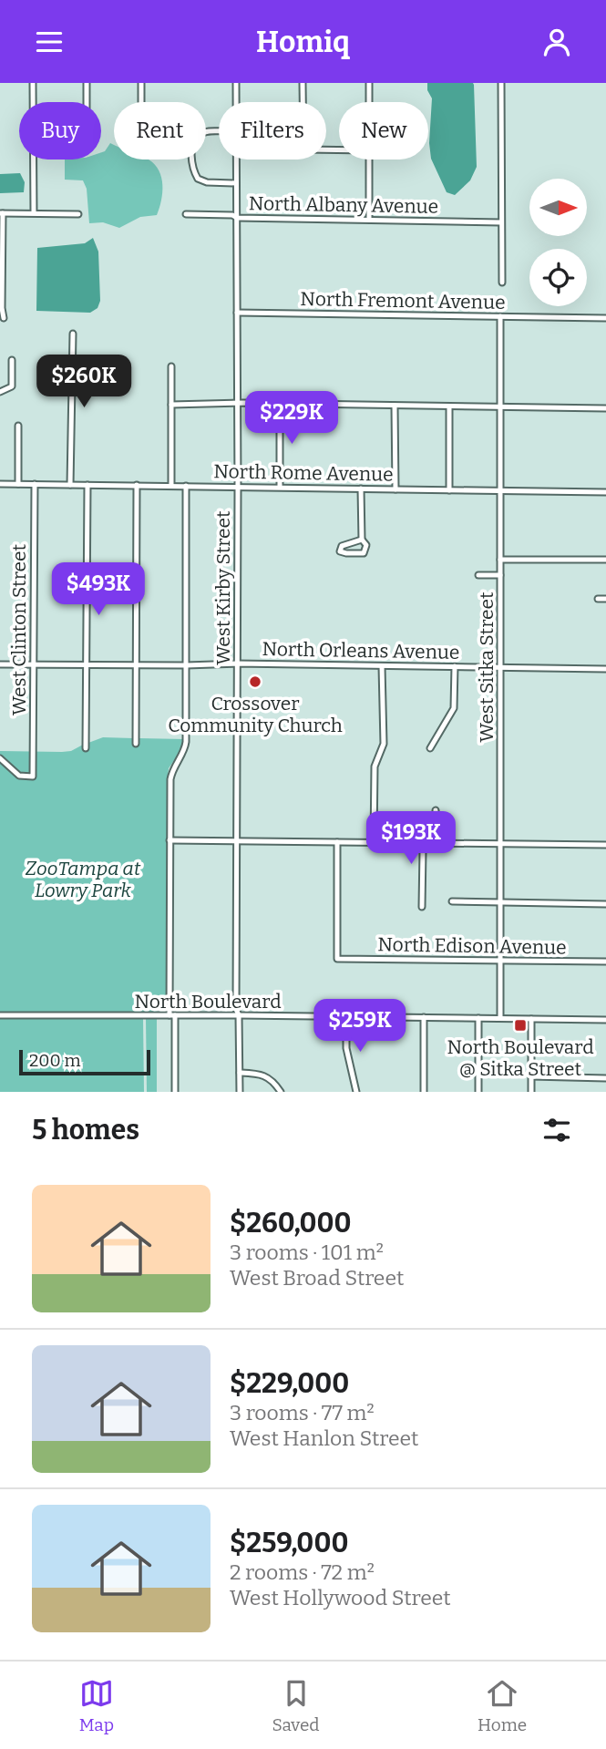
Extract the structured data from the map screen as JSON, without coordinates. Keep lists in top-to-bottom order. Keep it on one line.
{"streets":{"street":["North Albany Avenue","North Fremont Avenue","North Rome Avenue","West Kirby Street","West Clinton Street","North Orleans Avenue","West Sitka Street","North Edison Avenue","North Boulevard"]},"crossings":[["North Albany Avenue","West Kirby Street"],["North Fremont Avenue","West Kirby Street"],["North Fremont Avenue","West Sitka Street"],["North Rome Avenue","West Kirby Street"],["North Rome Avenue","West Clinton Street"],["North Rome Avenue","West Sitka Street"],["West Kirby Street","North Orleans Avenue"],["West Kirby Street","North Boulevard"],["West Clinton Street","North Orleans Avenue"],["North Orleans Avenue","West Sitka Street"],["West Sitka Street","North Edison Avenue"],["West Sitka Street","North Boulevard"]],"parks":["ZooTampa at Lowry Park"],"places":{"other":["Crossover Community Church"],"transit":["North Boulevard @ Sitka Street"]},"scale_bar":"200 m","north":"right","page":{"header":"Homiq","chip":["Buy","Rent","Filters","New"],"price":["$260K","$229K","$493K","$193K","$259K"],"scale":"200 m","heading":"5 homes","list":[{"name":"$260,000","note":"3 rooms · 101 m² · West Broad Street"},{"name":"$229,000","note":"3 rooms · 77 m² · West Hanlon Street"},{"name":"$259,000","note":"2 rooms · 72 m² · West Hollywood Street"}],"tabs":["Map","Saved","Home"]}}
